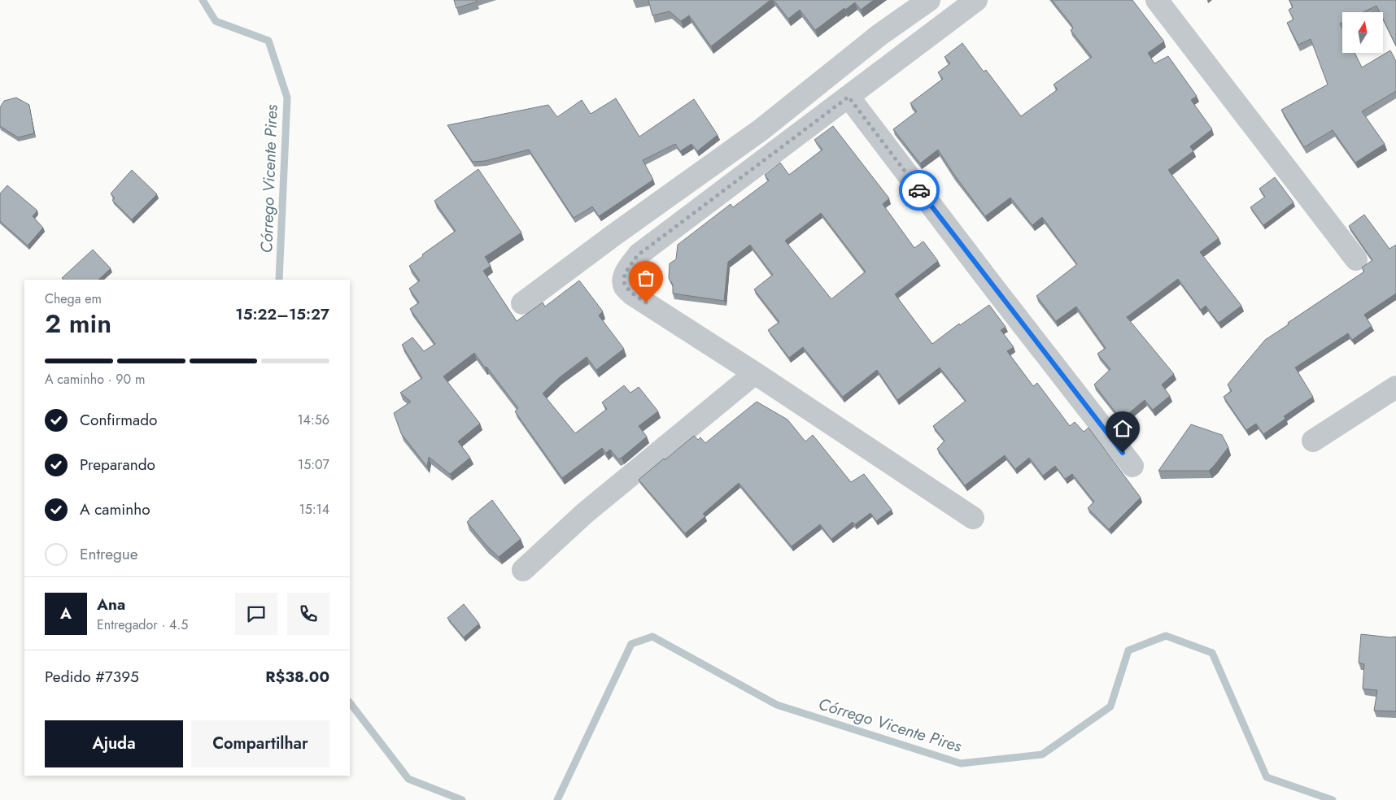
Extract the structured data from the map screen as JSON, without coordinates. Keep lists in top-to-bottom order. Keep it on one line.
{"water":["Córrego Vicente Pires"],"north":"top","page":{"heading":["2 min","Chega em","15:22–15:27"],"panel":["Ana","Entregador · 4.5","Pedido #7395","R$38.00"],"bar":"A caminho · 90 m","list":[["Confirmado","14:56"],["Preparando","15:07"],["A caminho","15:14"],"Entregue"],"round":"A","buttons":["Ajuda","Compartilhar"]}}
